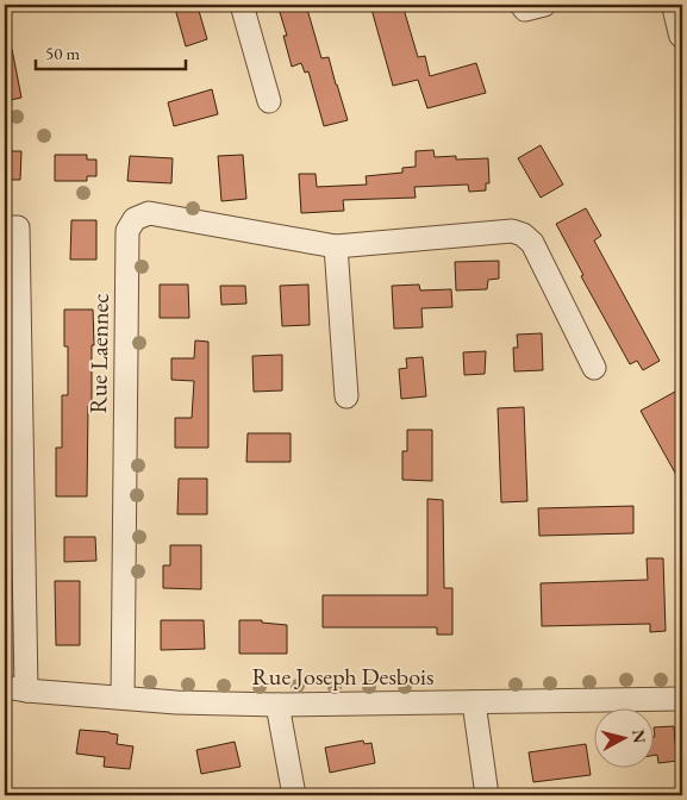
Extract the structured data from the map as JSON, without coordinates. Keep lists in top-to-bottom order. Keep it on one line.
{"streets":{"street":["Rue Laennec","Rue Joseph Desbois"]},"crossings":[["Rue Laennec","Rue Joseph Desbois"]],"scale_bar":"50 m","north":"right"}
